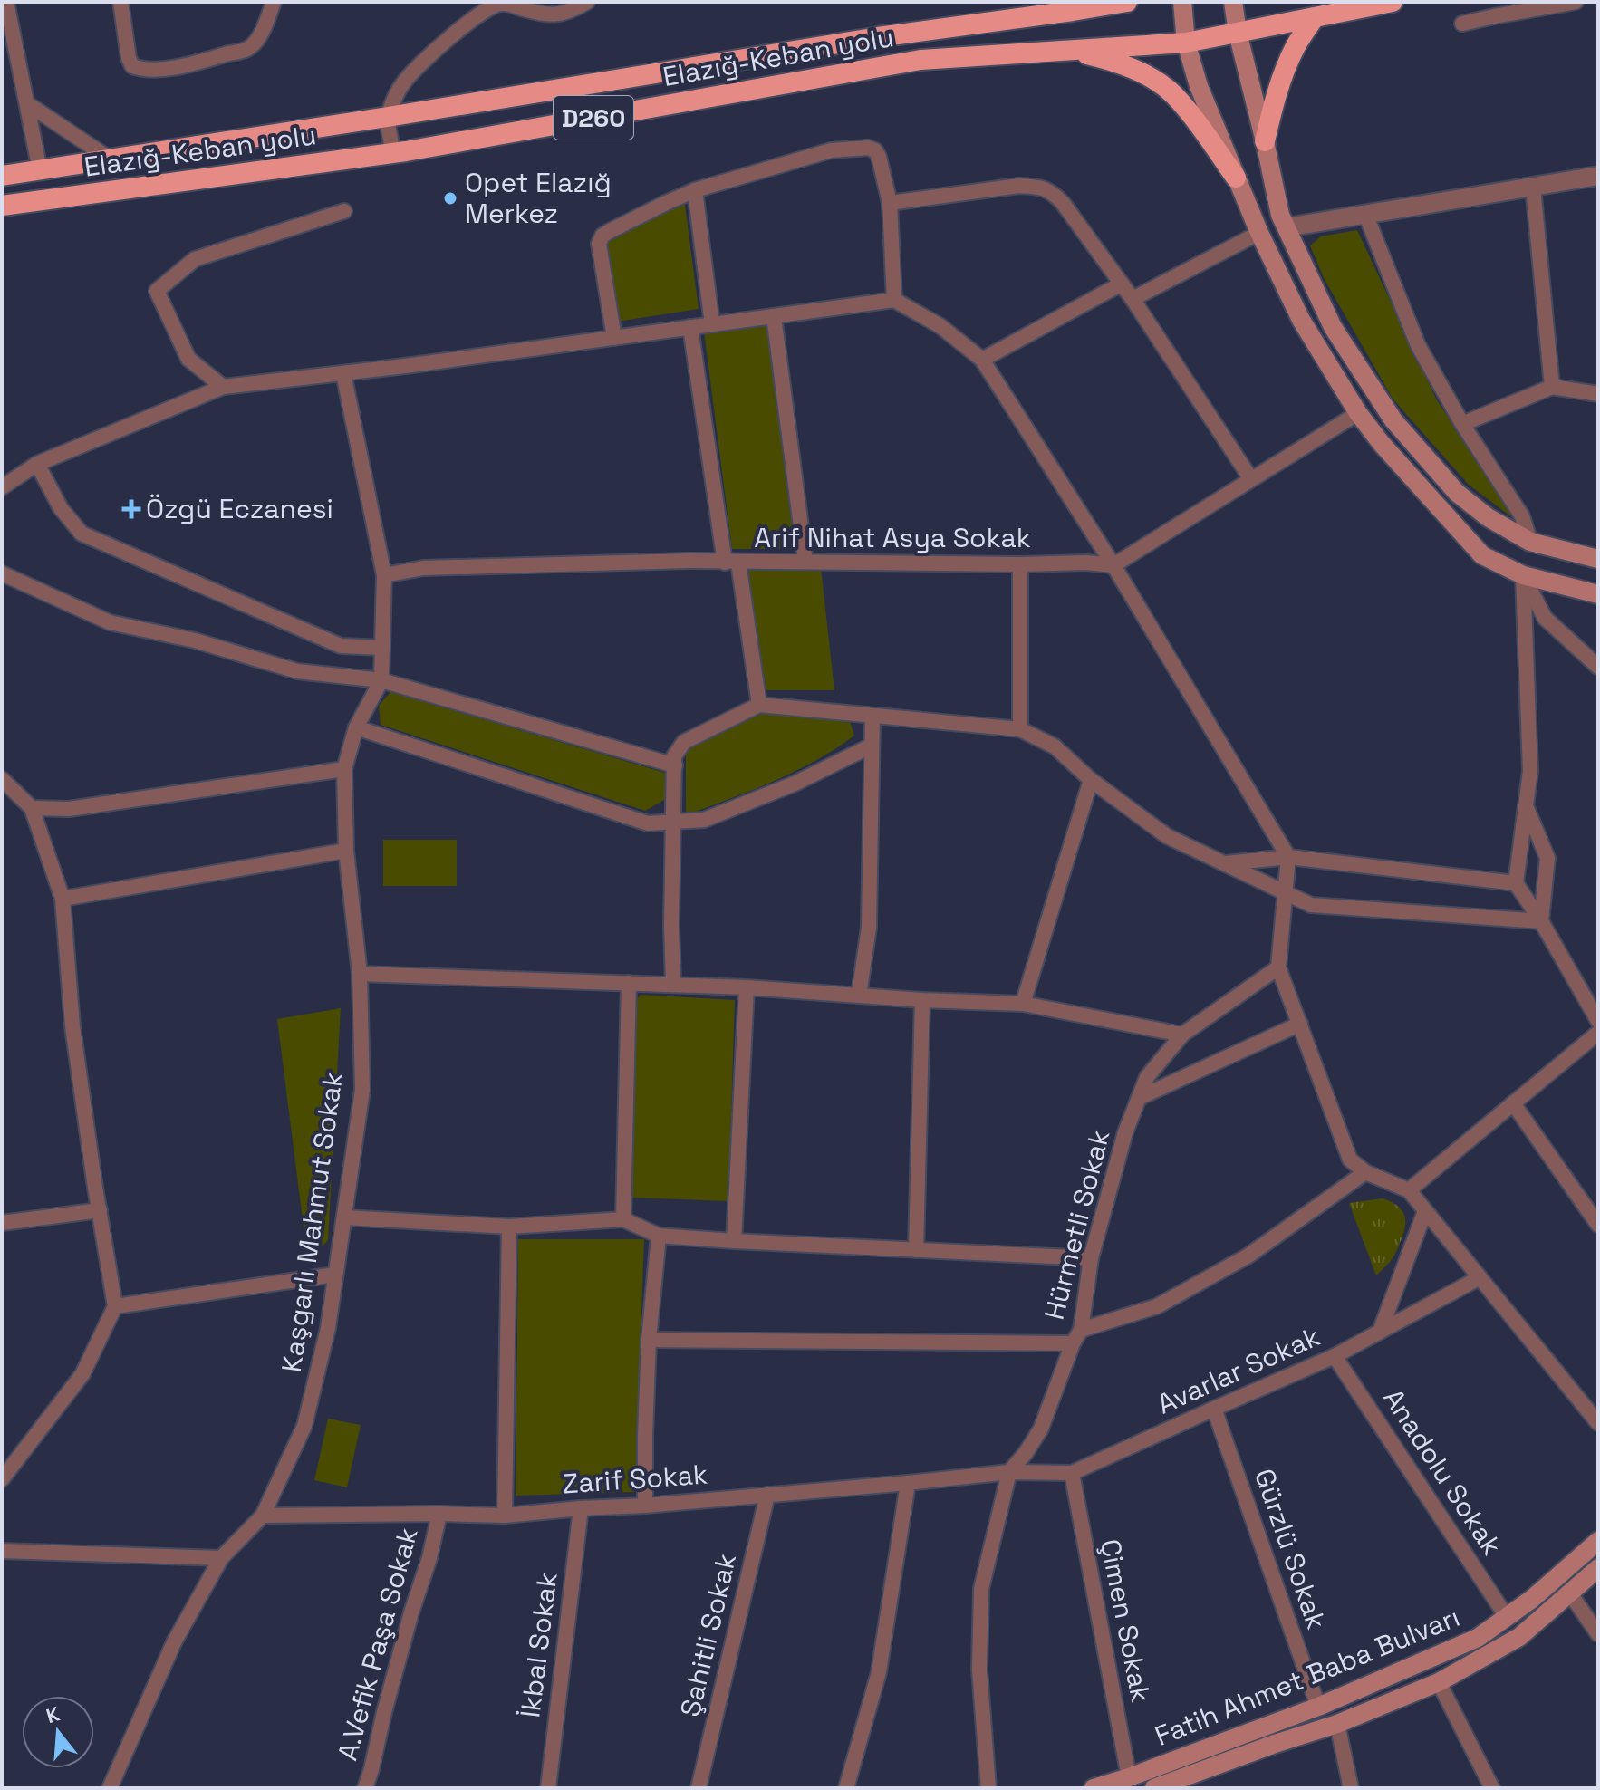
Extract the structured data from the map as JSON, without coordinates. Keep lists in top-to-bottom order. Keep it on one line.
{"streets":{"highway":["Elazığ-Keban yolu","D260"],"main road":["Fatih Ahmet Baba Bulvarı"],"street":["Arif Nihat Asya Sokak","Kaşgarlı Mahmut Sokak","Hürmetli Sokak","Avarlar Sokak","Anadolu Sokak","Zarif Sokak","Gürzlü Sokak","Çimen Sokak","Şahitli Sokak","A.Vefik Paşa Sokak","İkbal Sokak"]},"crossings":[["Arif Nihat Asya Sokak","Kaşgarlı Mahmut Sokak"],["Kaşgarlı Mahmut Sokak","Zarif Sokak"],["Hürmetli Sokak","Avarlar Sokak"],["Hürmetli Sokak","Zarif Sokak"],["Avarlar Sokak","Anadolu Sokak"],["Avarlar Sokak","Zarif Sokak"],["Avarlar Sokak","Gürzlü Sokak"],["Avarlar Sokak","Çimen Sokak"],["Anadolu Sokak","Fatih Ahmet Baba Bulvarı"],["Zarif Sokak","Şahitli Sokak"],["Zarif Sokak","A.Vefik Paşa Sokak"],["Zarif Sokak","İkbal Sokak"],["Gürzlü Sokak","Fatih Ahmet Baba Bulvarı"],["Çimen Sokak","Fatih Ahmet Baba Bulvarı"]],"places":{"other":["Opet Elazığ Merkez"],"health":["Özgü Eczanesi"]},"north":"top"}
